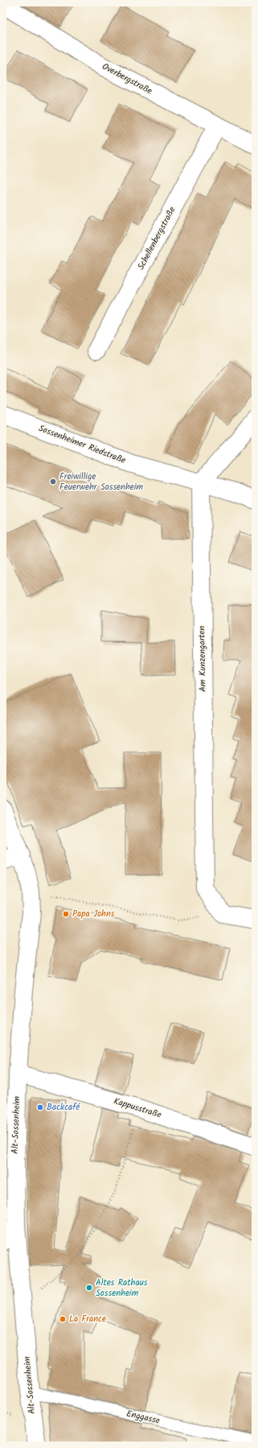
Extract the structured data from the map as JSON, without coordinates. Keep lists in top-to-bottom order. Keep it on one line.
{"streets":{"street":["Overbergstraße","Schellenbergstraße","Sossenheimer Riedstraße","Am Kunzengarten","Kappusstraße","Alt-Sossenheim"],"lane":["Enggasse"]},"crossings":[["Overbergstraße","Schellenbergstraße"],["Sossenheimer Riedstraße","Am Kunzengarten"],["Kappusstraße","Alt-Sossenheim"],["Alt-Sossenheim","Enggasse"]],"places":["Freiwillige Feuerwehr Sossenheim","Papa Johns","Backcafé","Altes Rathaus Sossenheim","La France"]}
